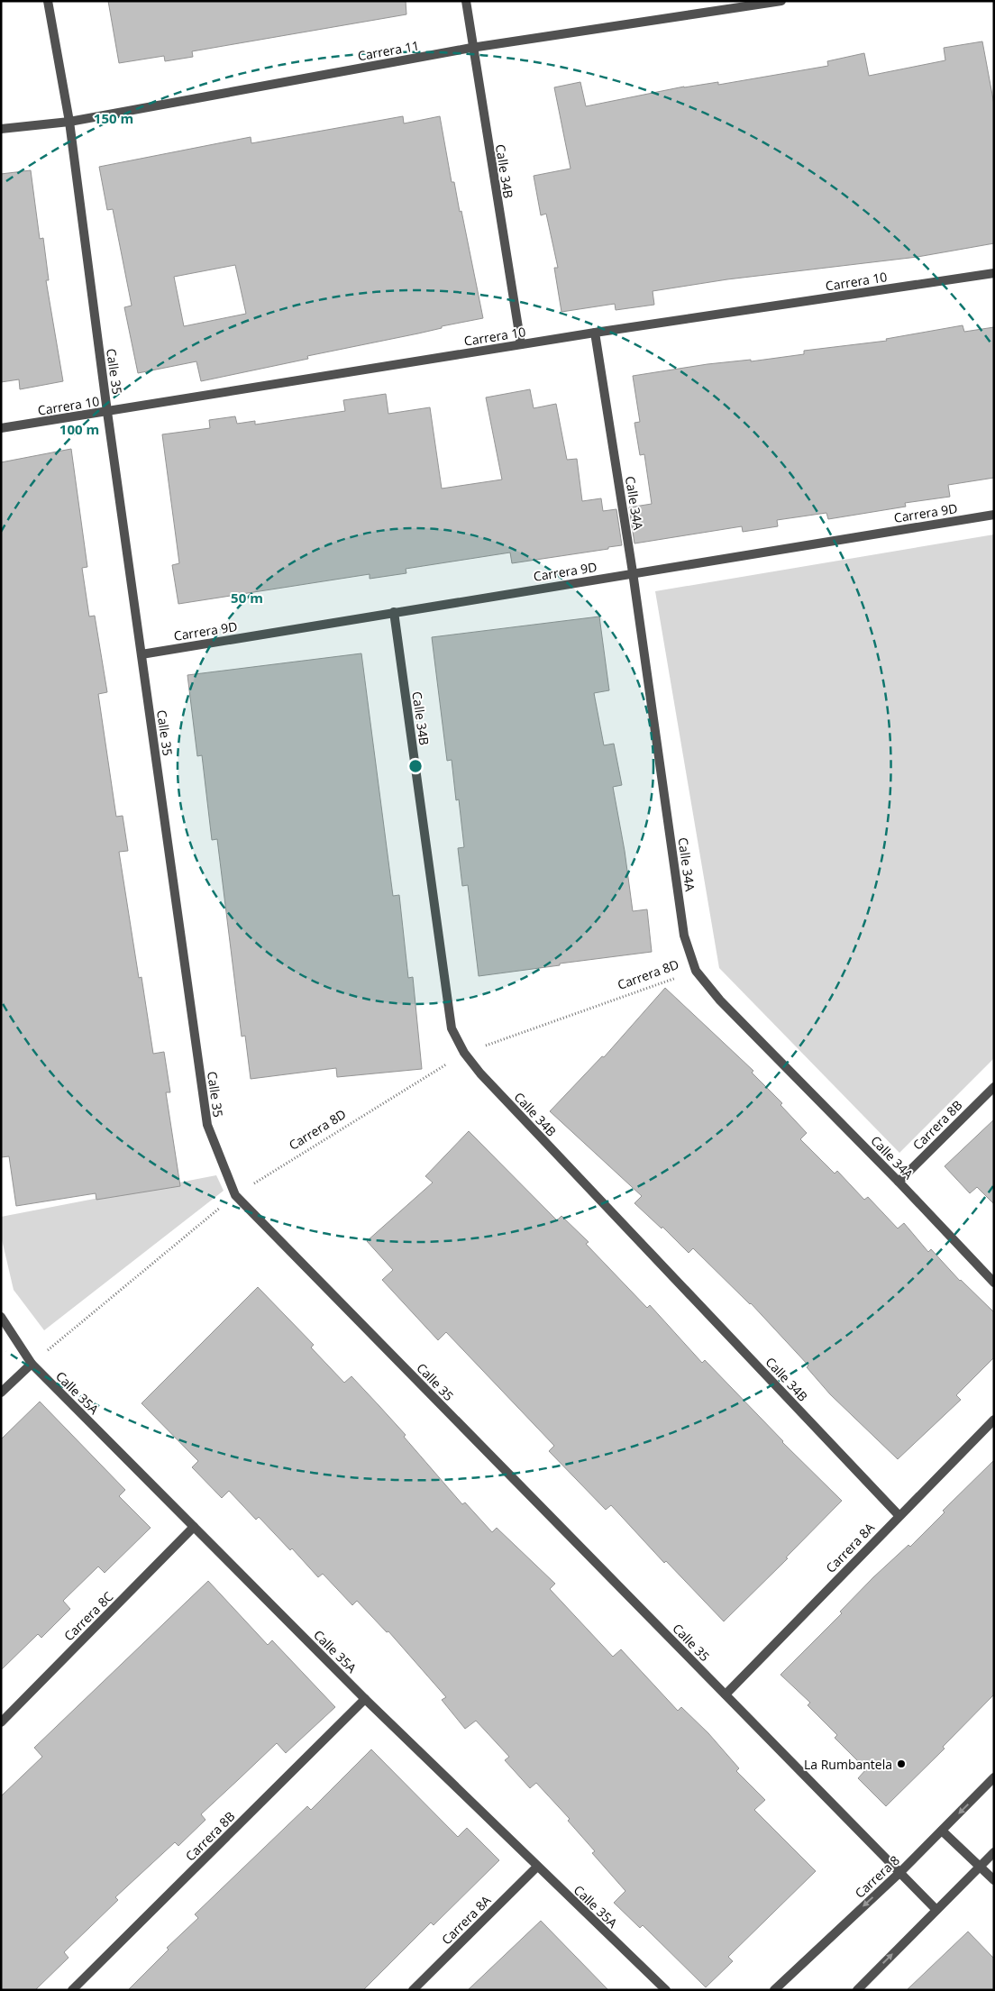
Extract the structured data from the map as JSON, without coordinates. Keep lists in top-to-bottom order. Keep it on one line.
{"streets":{"street":["Carrera 11","Calle 34B","Carrera 10","Calle 35","Calle 34A","Carrera 9D","Carrera 8B","Calle 35A","Carrera 8A","Carrera 8C","Carrera 8"],"path":["Carrera 8D"]},"crossings":[["Carrera 11","Calle 34B"],["Carrera 11","Calle 35"],["Calle 34B","Carrera 10"],["Calle 34B","Carrera 9D"],["Calle 34B","Carrera 8D"],["Calle 34B","Carrera 8A"],["Carrera 10","Calle 35"],["Carrera 10","Calle 34A"],["Calle 35","Carrera 9D"],["Calle 35","Carrera 8D"],["Calle 35","Carrera 8A"],["Calle 35","Carrera 8"],["Calle 34A","Carrera 9D"],["Calle 34A","Carrera 8D"],["Calle 34A","Carrera 8B"],["Carrera 8D","Calle 35A"],["Carrera 8B","Calle 35A"],["Calle 35A","Carrera 8A"],["Calle 35A","Carrera 8C"]],"places":["La Rumbantela"],"rings":["150 m","100 m","50 m"]}
